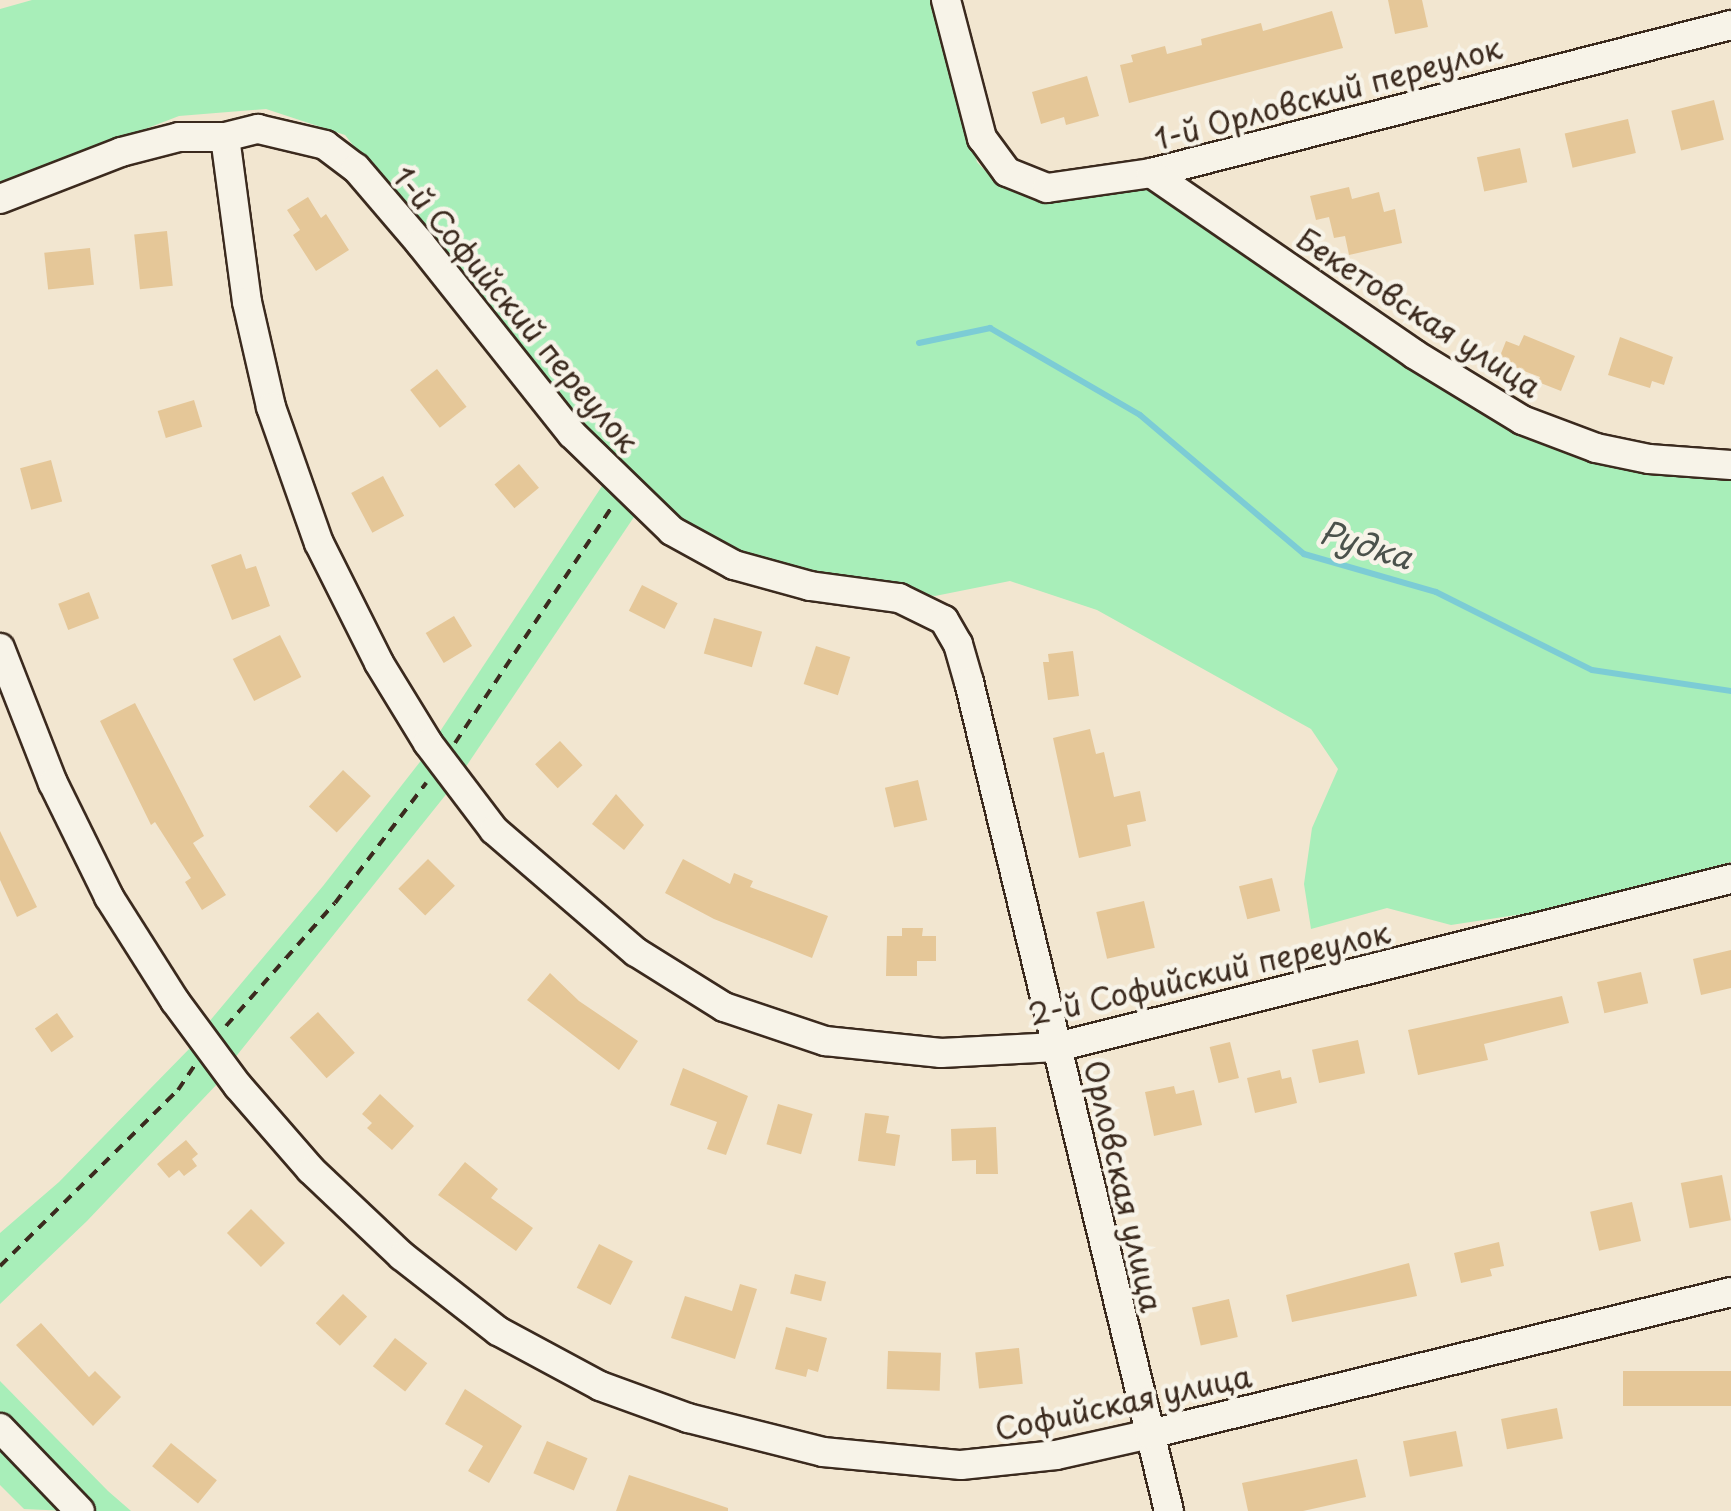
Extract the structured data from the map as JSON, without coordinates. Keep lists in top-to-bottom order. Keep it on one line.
{"streets":{"street":["1-й Орловский переулок","1-й Софийский переулок","Бекетовская улица","2-й Софийский переулок","Орловская улица","Софийская улица"]},"crossings":[["1-й Орловский переулок","Бекетовская улица"],["1-й Софийский переулок","2-й Софийский переулок"],["1-й Софийский переулок","Орловская улица"],["2-й Софийский переулок","Орловская улица"],["Орловская улица","Софийская улица"]],"water":["Рудка"]}
